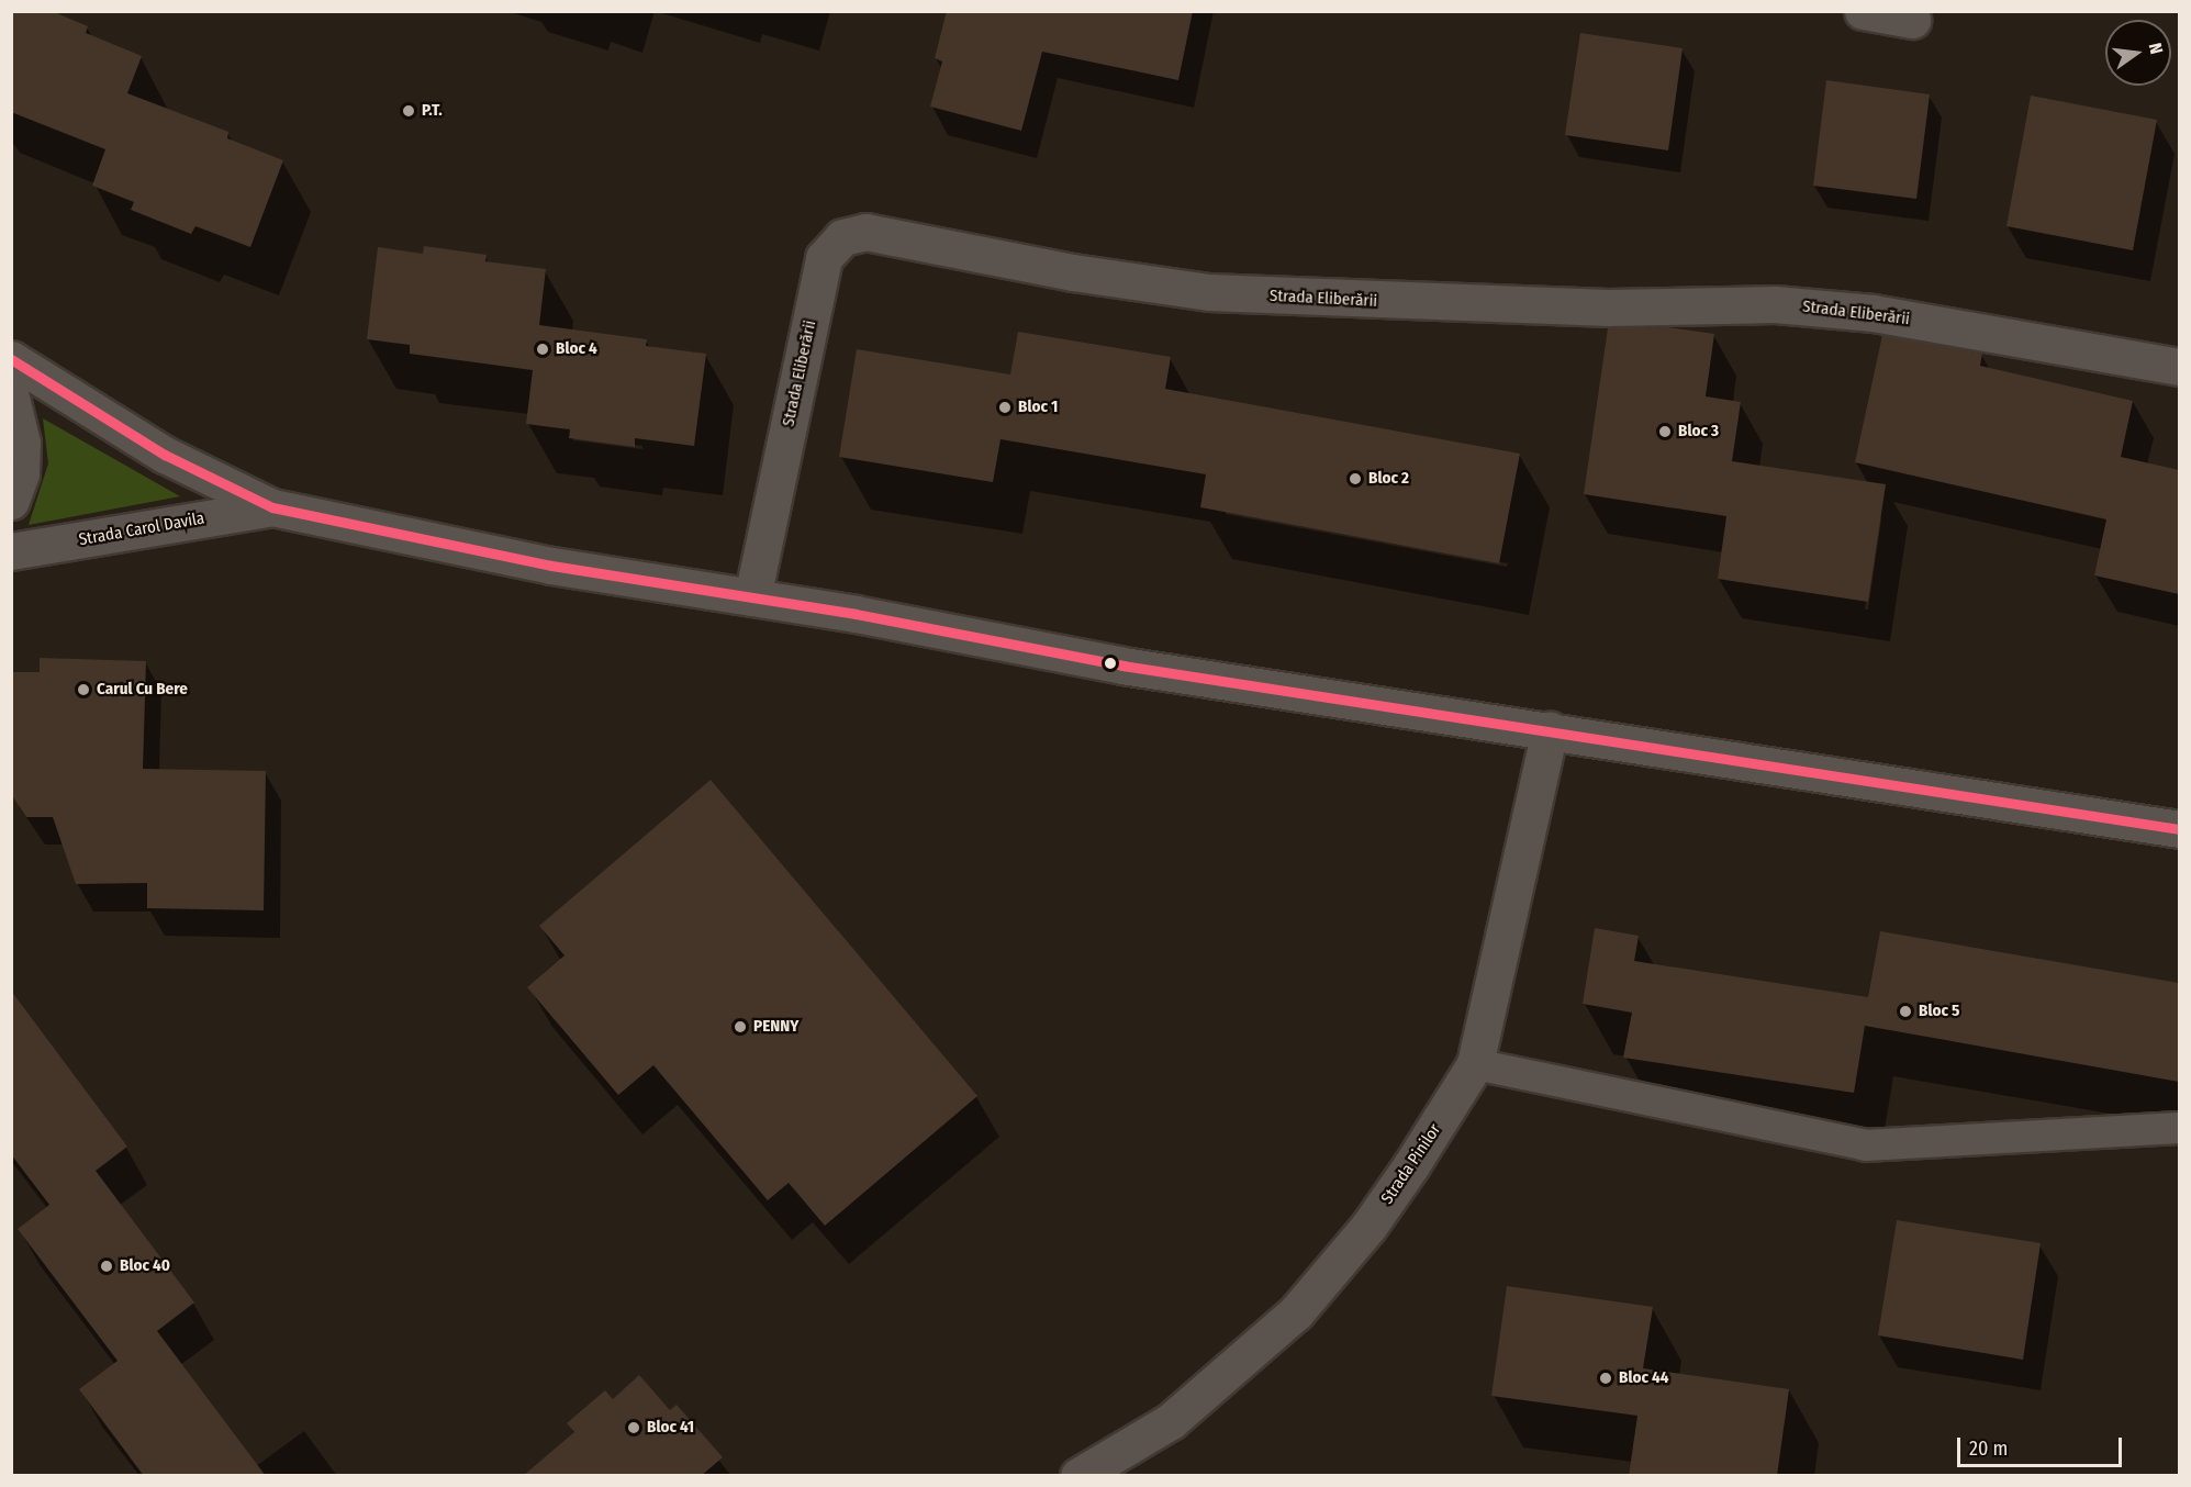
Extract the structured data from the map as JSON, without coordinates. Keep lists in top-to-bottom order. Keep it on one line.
{"streets":{"street":["Strada Eliberării","Strada Carol Davila","Strada Pinilor"]},"places":["P.T.","Bloc 4","Bloc 1","Bloc 3","Bloc 2","Carul Cu Bere","Bloc 5","PENNY","Bloc 40","Bloc 44","Bloc 41"],"scale_bar":"20 m","north":"right"}
